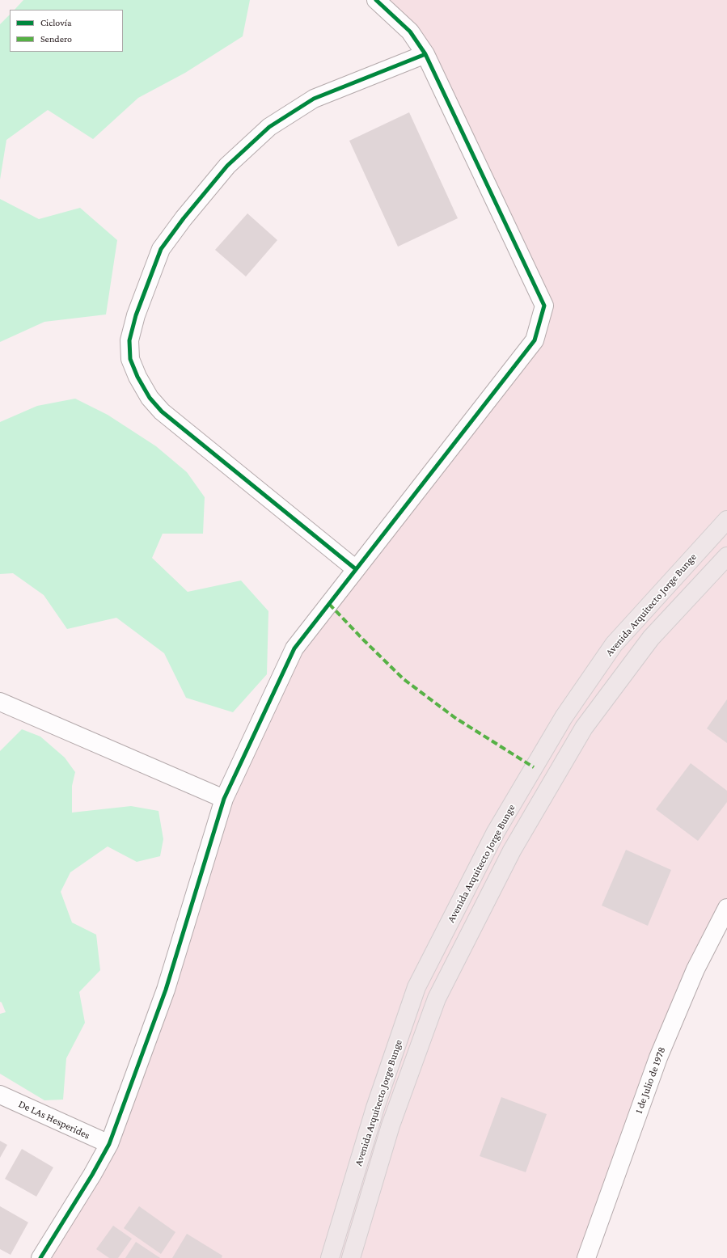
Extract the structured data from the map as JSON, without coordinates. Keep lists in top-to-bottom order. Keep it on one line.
{"streets":{"main road":["Avenida Arquitecto Jorge Bunge"],"street":["1 de Julio de 1978","De LAs Hesperides"]},"legend":["Ciclovía","Sendero"]}
